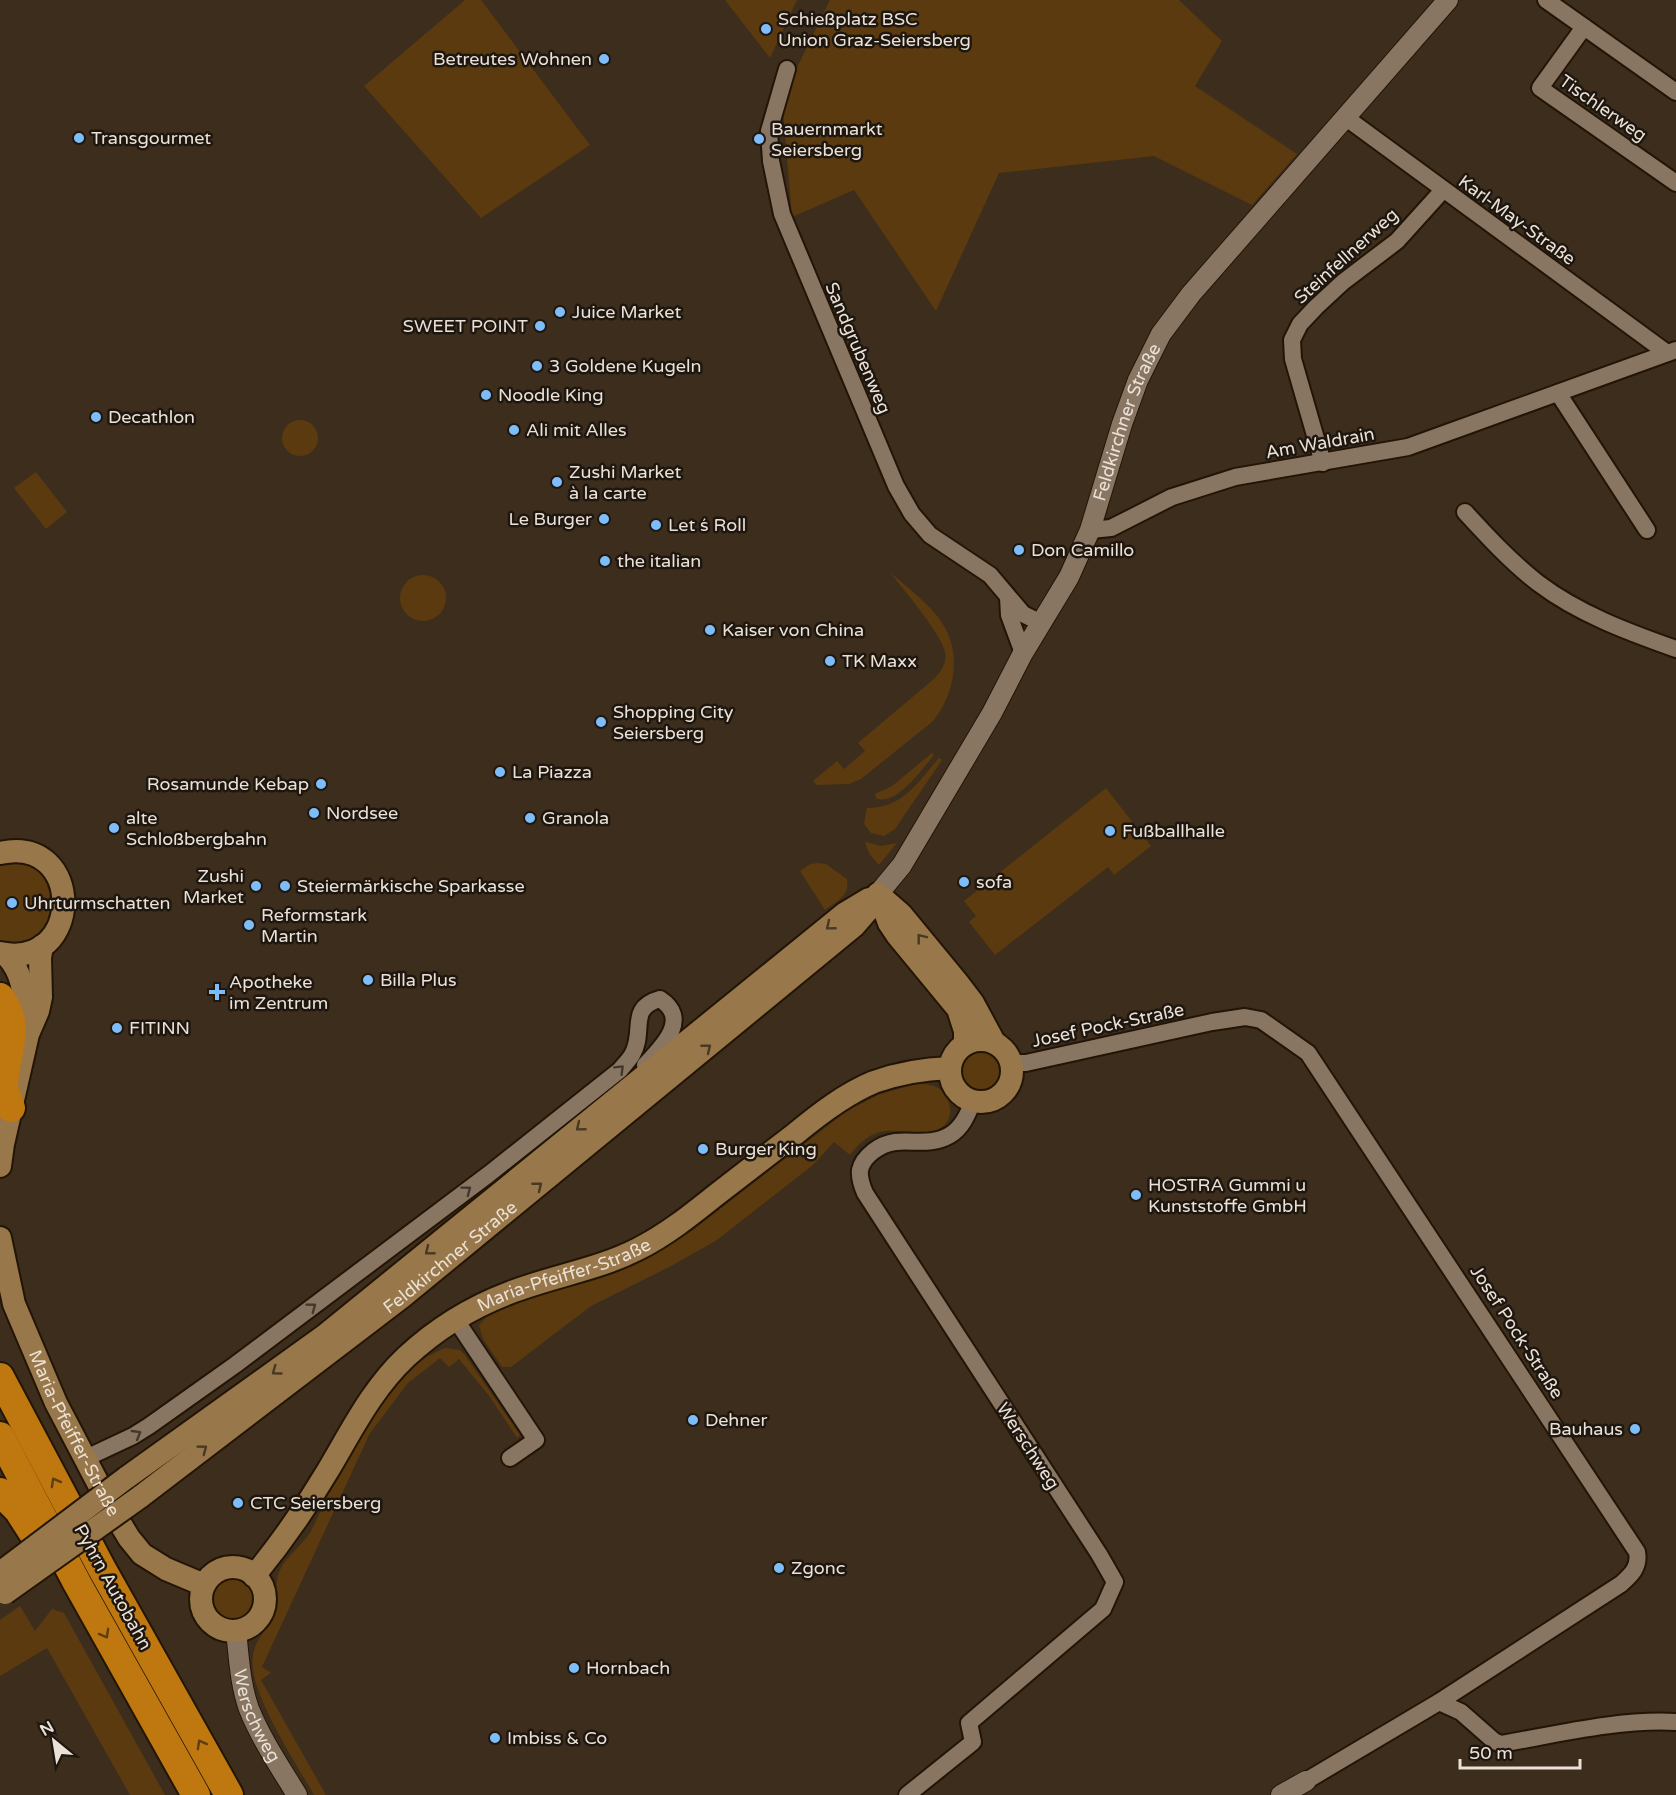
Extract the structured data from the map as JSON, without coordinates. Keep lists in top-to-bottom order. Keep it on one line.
{"streets":{"highway":["Pyhrn Autobahn"],"main road":["Feldkirchner Straße","Maria-Pfeiffer-Straße"],"street":["Tischlerweg","Karl-May-Straße","Steinfellnerweg","Sandgrubenweg","Am Waldrain","Josef Pock-Straße","Werschweg"]},"crossings":[["Karl-May-Straße","Steinfellnerweg"],["Karl-May-Straße","Feldkirchner Straße"],["Karl-May-Straße","Am Waldrain"],["Steinfellnerweg","Am Waldrain"],["Sandgrubenweg","Feldkirchner Straße"],["Feldkirchner Straße","Am Waldrain"],["Josef Pock-Straße","Maria-Pfeiffer-Straße"],["Josef Pock-Straße","Werschweg"],["Maria-Pfeiffer-Straße","Werschweg"]],"places":{"other":["Schießplatz BSC Union Graz-Seiersberg","Betreutes Wohnen","Transgourmet","Bauernmarkt Seiersberg","Juice Market","SWEET POINT","3 Goldene Kugeln","Noodle King","Decathlon","Ali mit Alles","Zushi Market à la carte","Le Burger","Let ́s Roll","Don Camillo","the italian","Kaiser von China","TK Maxx","Shopping City Seiersberg","La Piazza","Rosamunde Kebap","Nordsee","Granola","alte Schloßbergbahn","Fußballhalle","sofa","Zushi Market","Steiermärkische Sparkasse","Uhrturmschatten","Reformstark Martin","Billa Plus","FITINN","Burger King","HOSTRA Gummi u Kunststoffe GmbH","Dehner","Bauhaus","CTC Seiersberg","Zgonc","Hornbach","Imbiss & Co"],"health":["Apotheke im Zentrum"]},"scale_bar":"50 m","north":"top left"}
